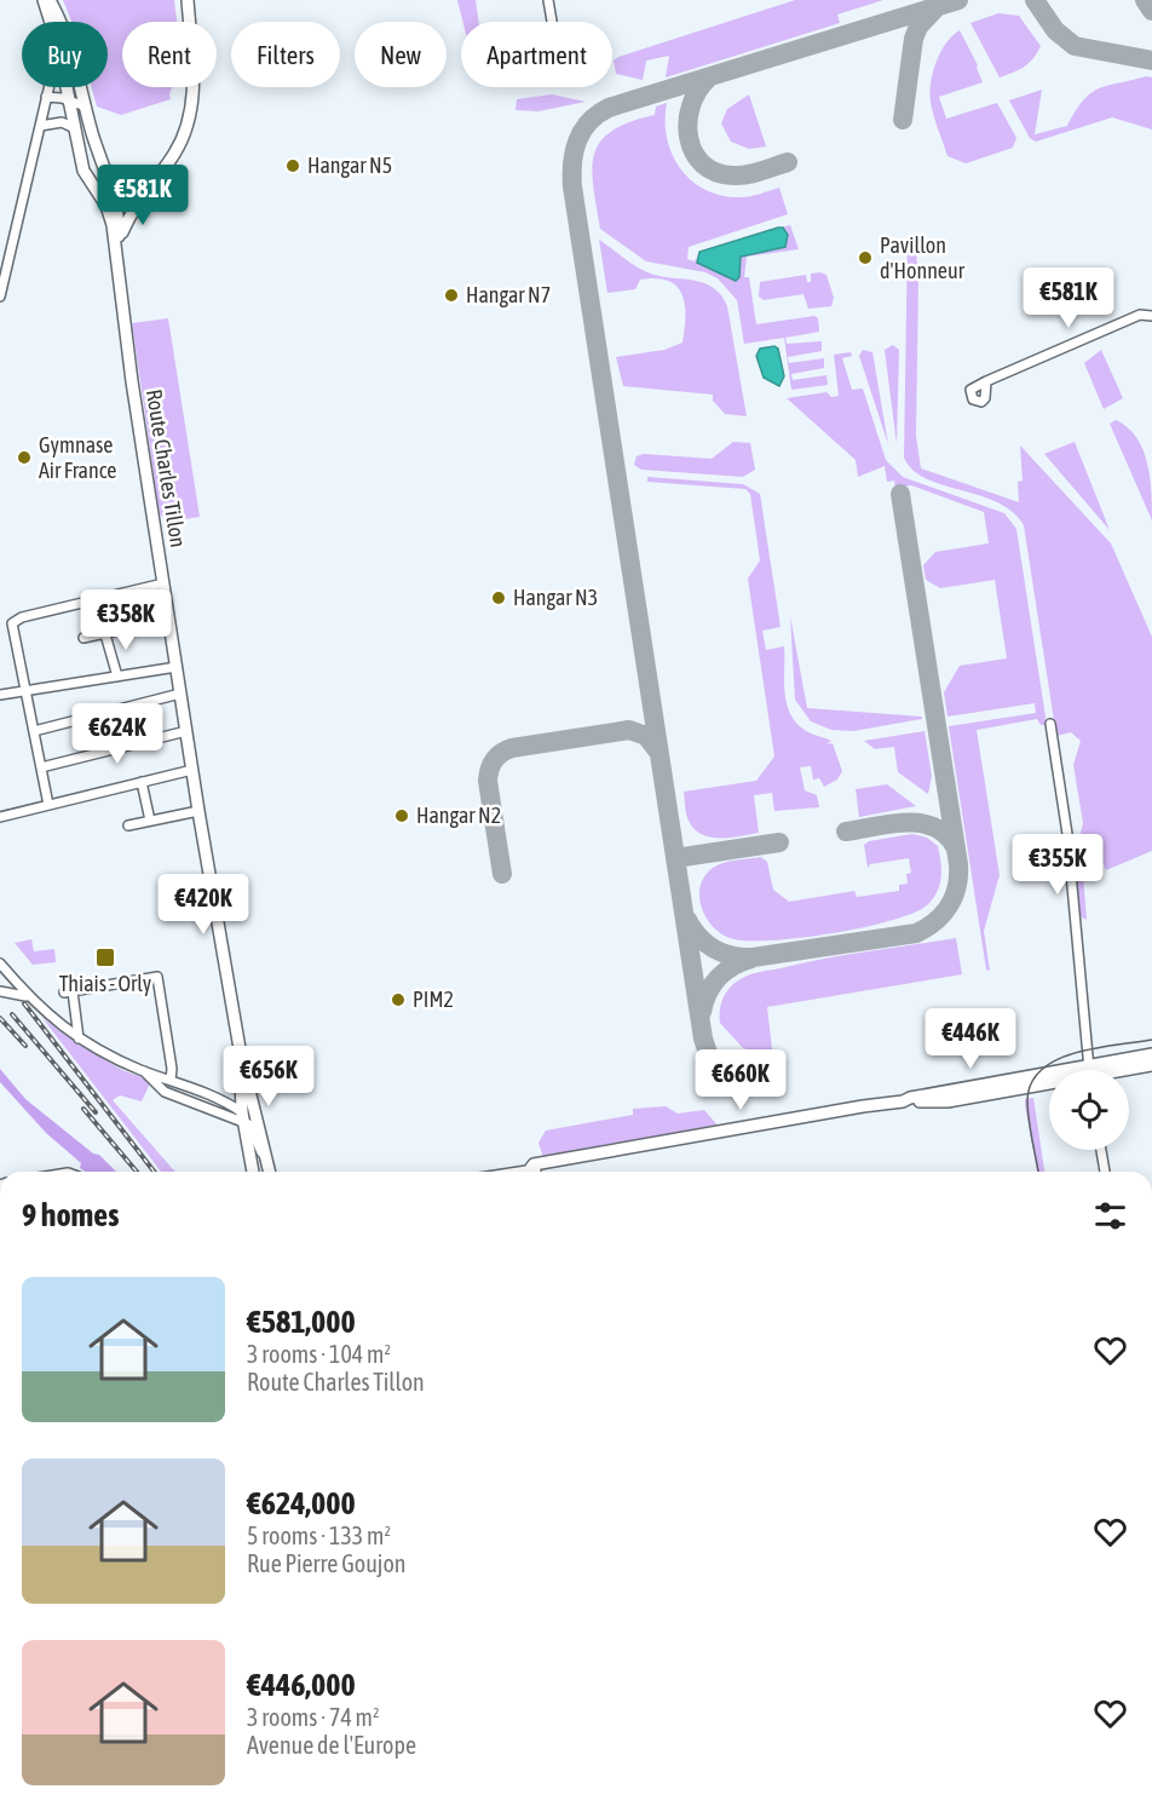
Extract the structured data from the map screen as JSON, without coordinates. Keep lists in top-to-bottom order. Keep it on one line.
{"streets":{"main road":["Route Charles Tillon"]},"places":{"other":["Hangar N5","Pavillon d'Honneur","Hangar N7","Gymnase Air France","Hangar N3","Hangar N2","PIM2"],"transit":["Thiais - Orly"]},"page":{"chip":["Buy","Rent","Filters","New","Apartment"],"price":["€581K","€581K","€358K","€624K","€355K","€420K","€446K","€656K","€660K"],"heading":"9 homes","list":[{"name":"€581,000","note":"3 rooms · 104 m² · Route Charles Tillon"},{"name":"€624,000","note":"5 rooms · 133 m² · Rue Pierre Goujon"},{"name":"€446,000","note":"3 rooms · 74 m² · Avenue de l'Europe"}]}}
